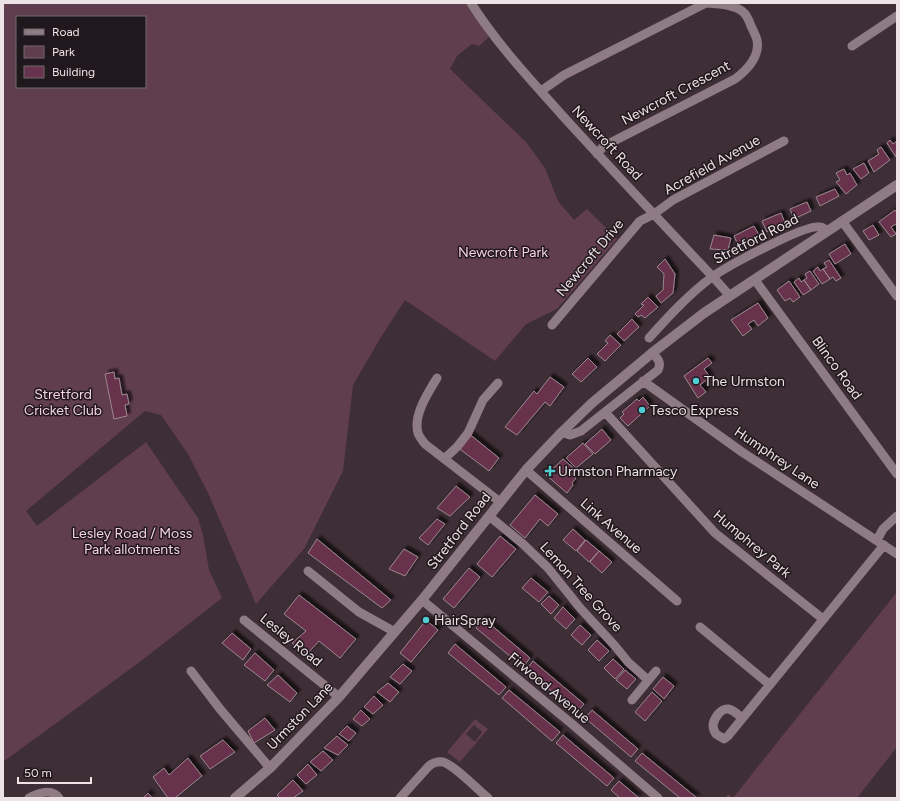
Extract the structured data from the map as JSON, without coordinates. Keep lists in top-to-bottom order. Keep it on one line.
{"streets":{"main road":["Stretford Road","Urmston Lane"],"street":["Newcroft Crescent","Newcroft Road","Acrefield Avenue","Newcroft Drive","Blinco Road","Humphrey Lane","Link Avenue","Humphrey Park","Lemon Tree Grove","Lesley Road","Firwood Avenue"]},"crossings":[["Newcroft Crescent","Newcroft Road"],["Newcroft Road","Acrefield Avenue"],["Newcroft Road","Stretford Road"],["Newcroft Road","Newcroft Drive"],["Acrefield Avenue","Newcroft Drive"],["Stretford Road","Blinco Road"],["Stretford Road","Link Avenue"],["Stretford Road","Lemon Tree Grove"],["Stretford Road","Firwood Avenue"],["Stretford Road","Urmston Lane"],["Lesley Road","Urmston Lane"]],"parks":["Newcroft Park","Stretford Cricket Club","Lesley Road / Moss Park allotments"],"places":{"other":["The Urmston","Tesco Express","HairSpray"],"health":["Urmston Pharmacy"]},"legend":["Road","Park","Building"],"scale_bar":"50 m"}
